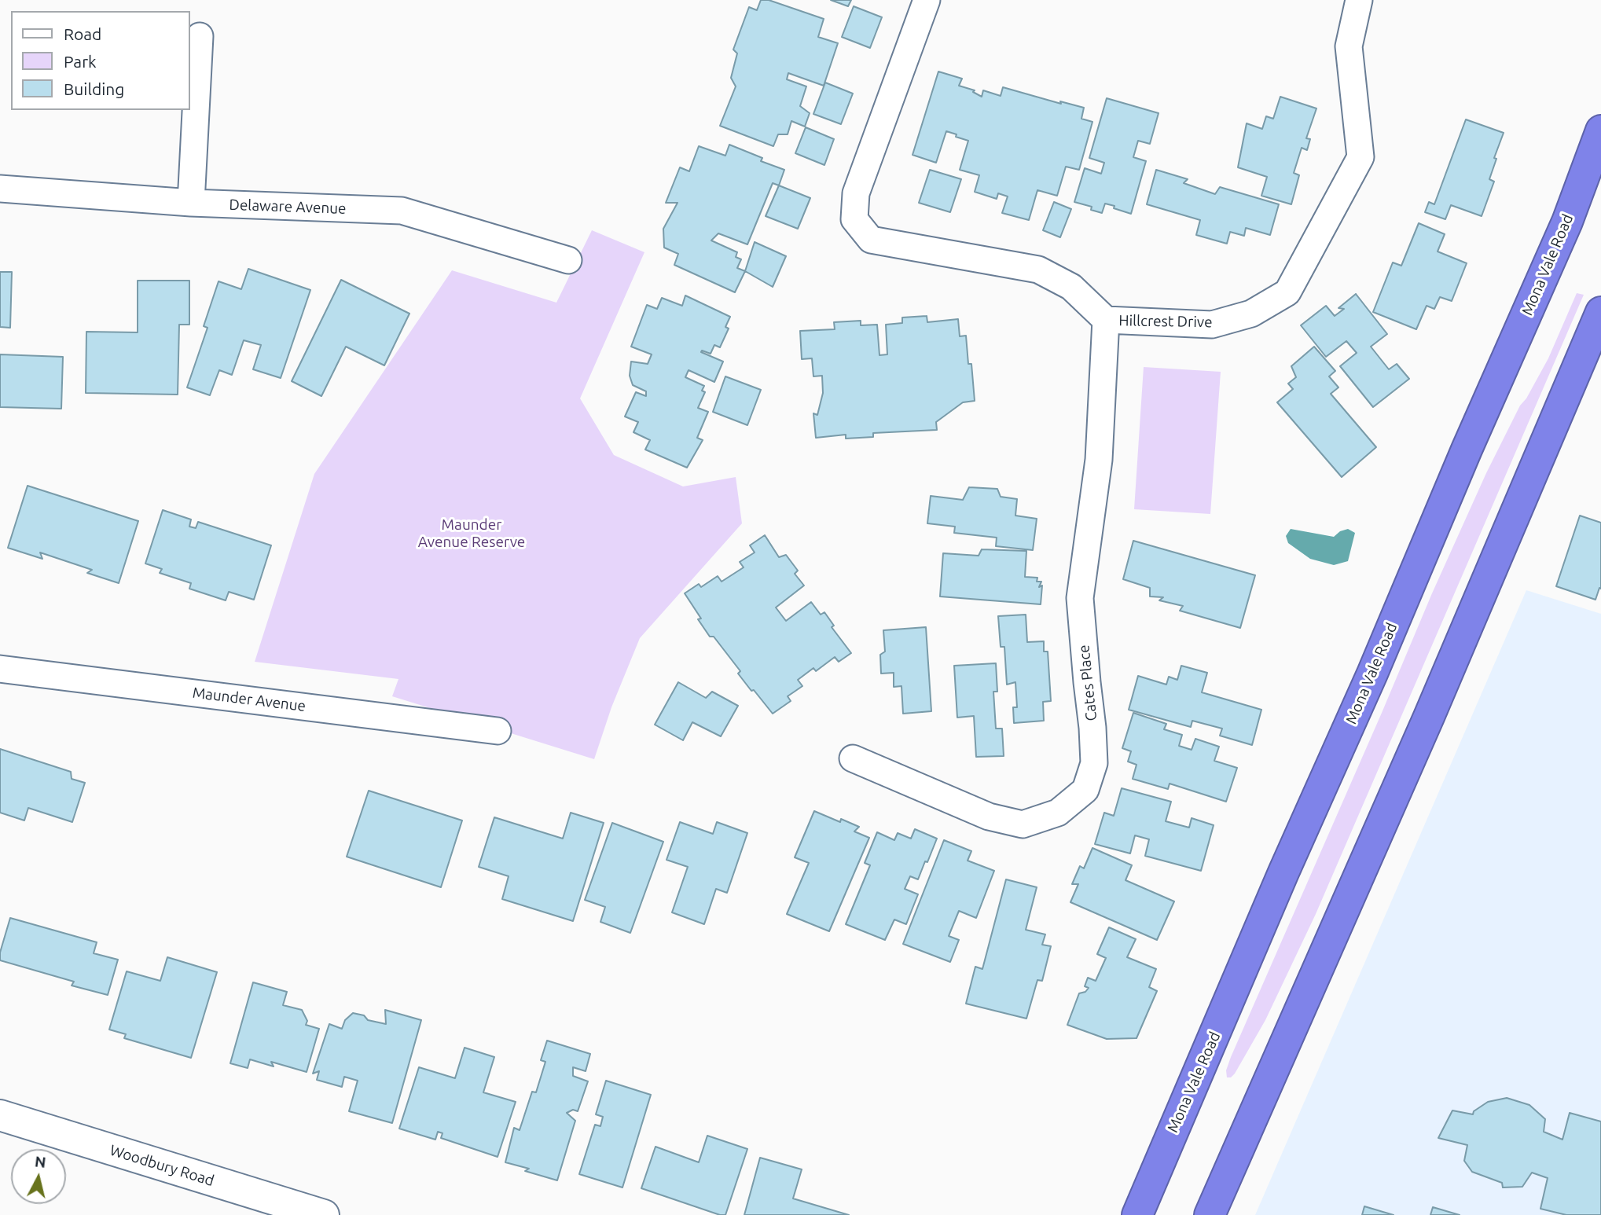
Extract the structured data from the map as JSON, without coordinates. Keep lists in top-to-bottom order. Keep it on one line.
{"streets":{"highway":["Mona Vale Road"],"street":["Delaware Avenue","Hillcrest Drive","Cates Place","Maunder Avenue","Woodbury Road"]},"crossings":[["Hillcrest Drive","Cates Place"]],"parks":["Maunder Avenue Reserve"],"legend":["Road","Park","Building"],"north":"top"}
